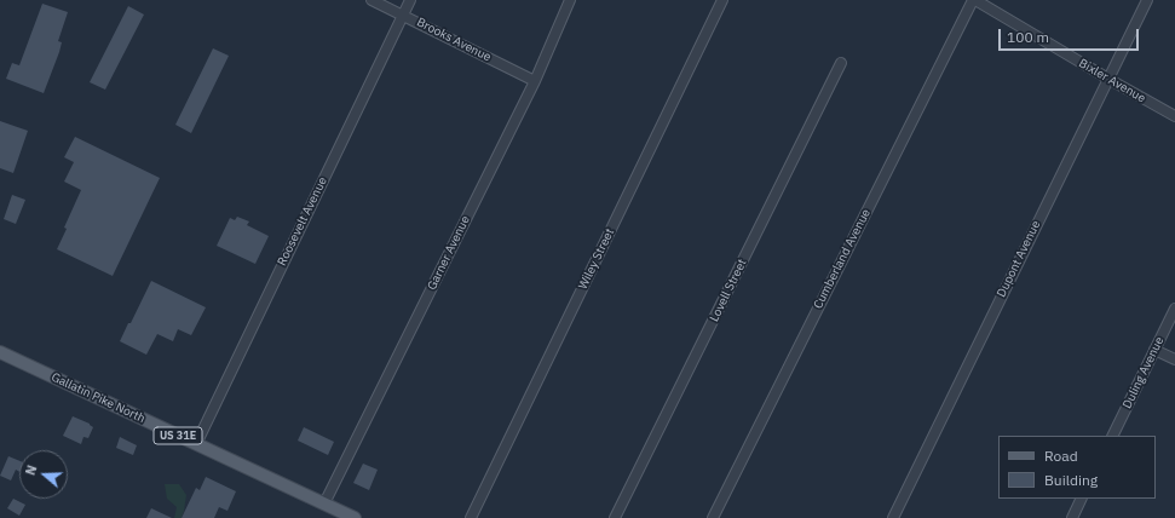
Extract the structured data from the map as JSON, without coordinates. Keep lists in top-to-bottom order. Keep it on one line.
{"streets":{"main road":["Gallatin Pike North","US 31E"],"street":["Brooks Avenue","Bixler Avenue","Roosevelt Avenue","Garner Avenue","Wiley Street","Cumberland Avenue","Dupont Avenue","Lovell Street","Duling Avenue"]},"crossings":[["Brooks Avenue","Roosevelt Avenue"],["Brooks Avenue","Garner Avenue"],["Bixler Avenue","Cumberland Avenue"],["Bixler Avenue","Dupont Avenue"],["Roosevelt Avenue","Gallatin Pike North"],["Garner Avenue","Gallatin Pike North"]],"legend":["Road","Building"],"scale_bar":"100 m","north":"left"}
